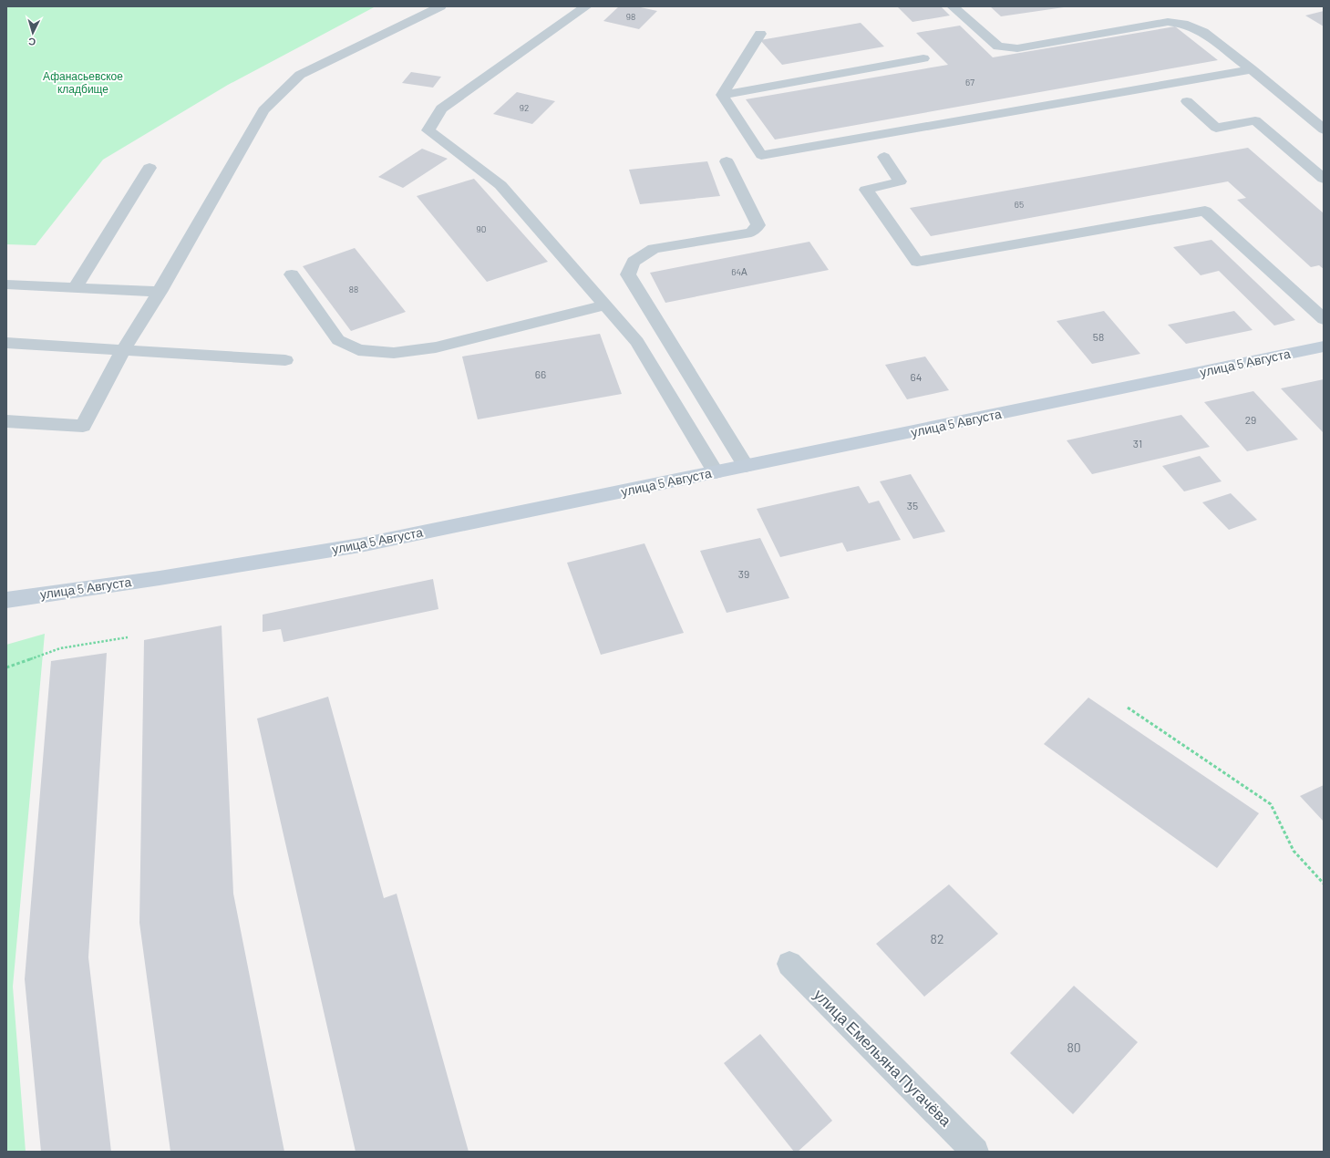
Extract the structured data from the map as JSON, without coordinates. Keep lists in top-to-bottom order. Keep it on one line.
{"streets":{"main road":["улица 5 Августа"],"lane":["улица Емельяна Пугачёва"]},"parks":["Афанасьевское кладбище"],"house_numbers":["98","67","92","65","90","64А","88","58","66","64","29","31","35","39","82","80"],"north":"bottom"}
